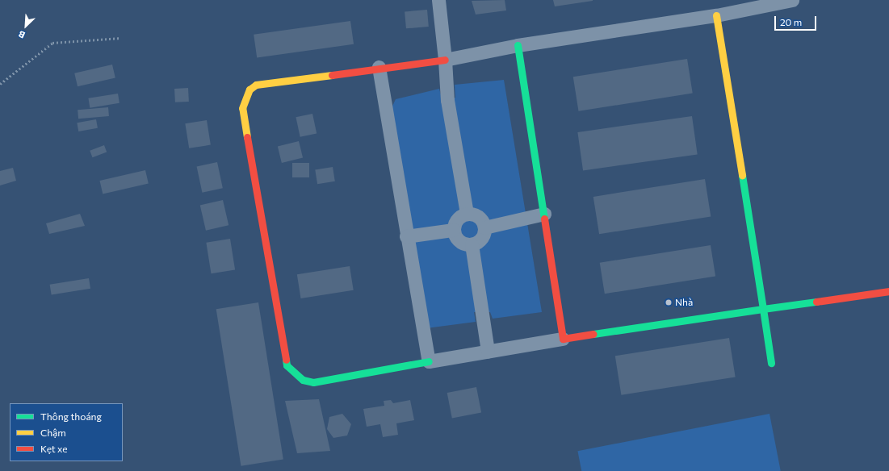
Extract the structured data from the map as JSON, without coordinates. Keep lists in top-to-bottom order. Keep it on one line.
{"places":["Nhà"],"legend":["Thông thoáng","Chậm","Kẹt xe"],"scale_bar":"20 m","north":"bottom left"}
